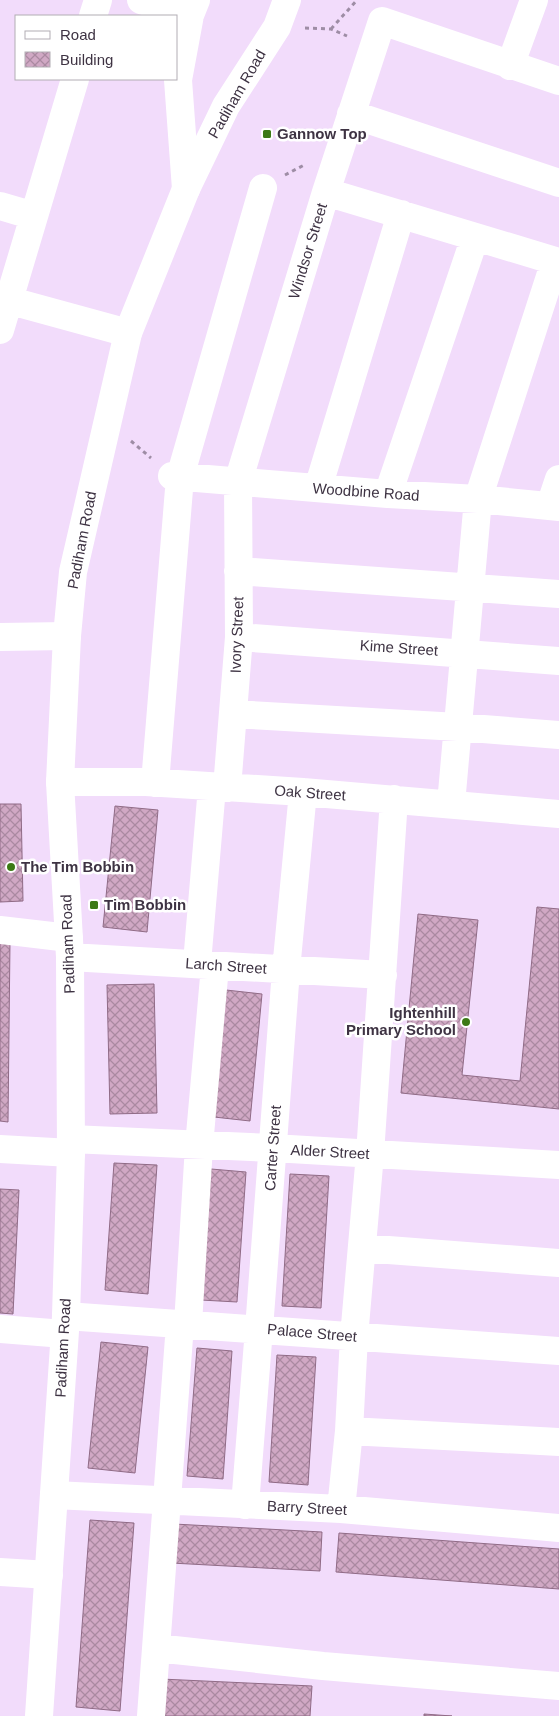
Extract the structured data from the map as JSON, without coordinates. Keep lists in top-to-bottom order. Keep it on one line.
{"streets":{"street":["Padiham Road","Windsor Street","Woodbine Road","Ivory Street","Kime Street","Oak Street","Larch Street","Carter Street","Alder Street","Palace Street","Barry Street"]},"crossings":[["Padiham Road","Oak Street"],["Padiham Road","Larch Street"],["Padiham Road","Alder Street"],["Padiham Road","Palace Street"],["Padiham Road","Barry Street"],["Windsor Street","Woodbine Road"],["Windsor Street","Ivory Street"],["Woodbine Road","Ivory Street"],["Ivory Street","Kime Street"],["Ivory Street","Oak Street"],["Ivory Street","Larch Street"],["Ivory Street","Alder Street"],["Ivory Street","Palace Street"],["Ivory Street","Barry Street"],["Oak Street","Carter Street"],["Larch Street","Carter Street"],["Carter Street","Alder Street"],["Carter Street","Palace Street"],["Carter Street","Barry Street"]],"places":{"transit":["Gannow Top","Tim Bobbin"],"other":["The Tim Bobbin","Ightenhill Primary School"]},"legend":["Road","Building"]}
